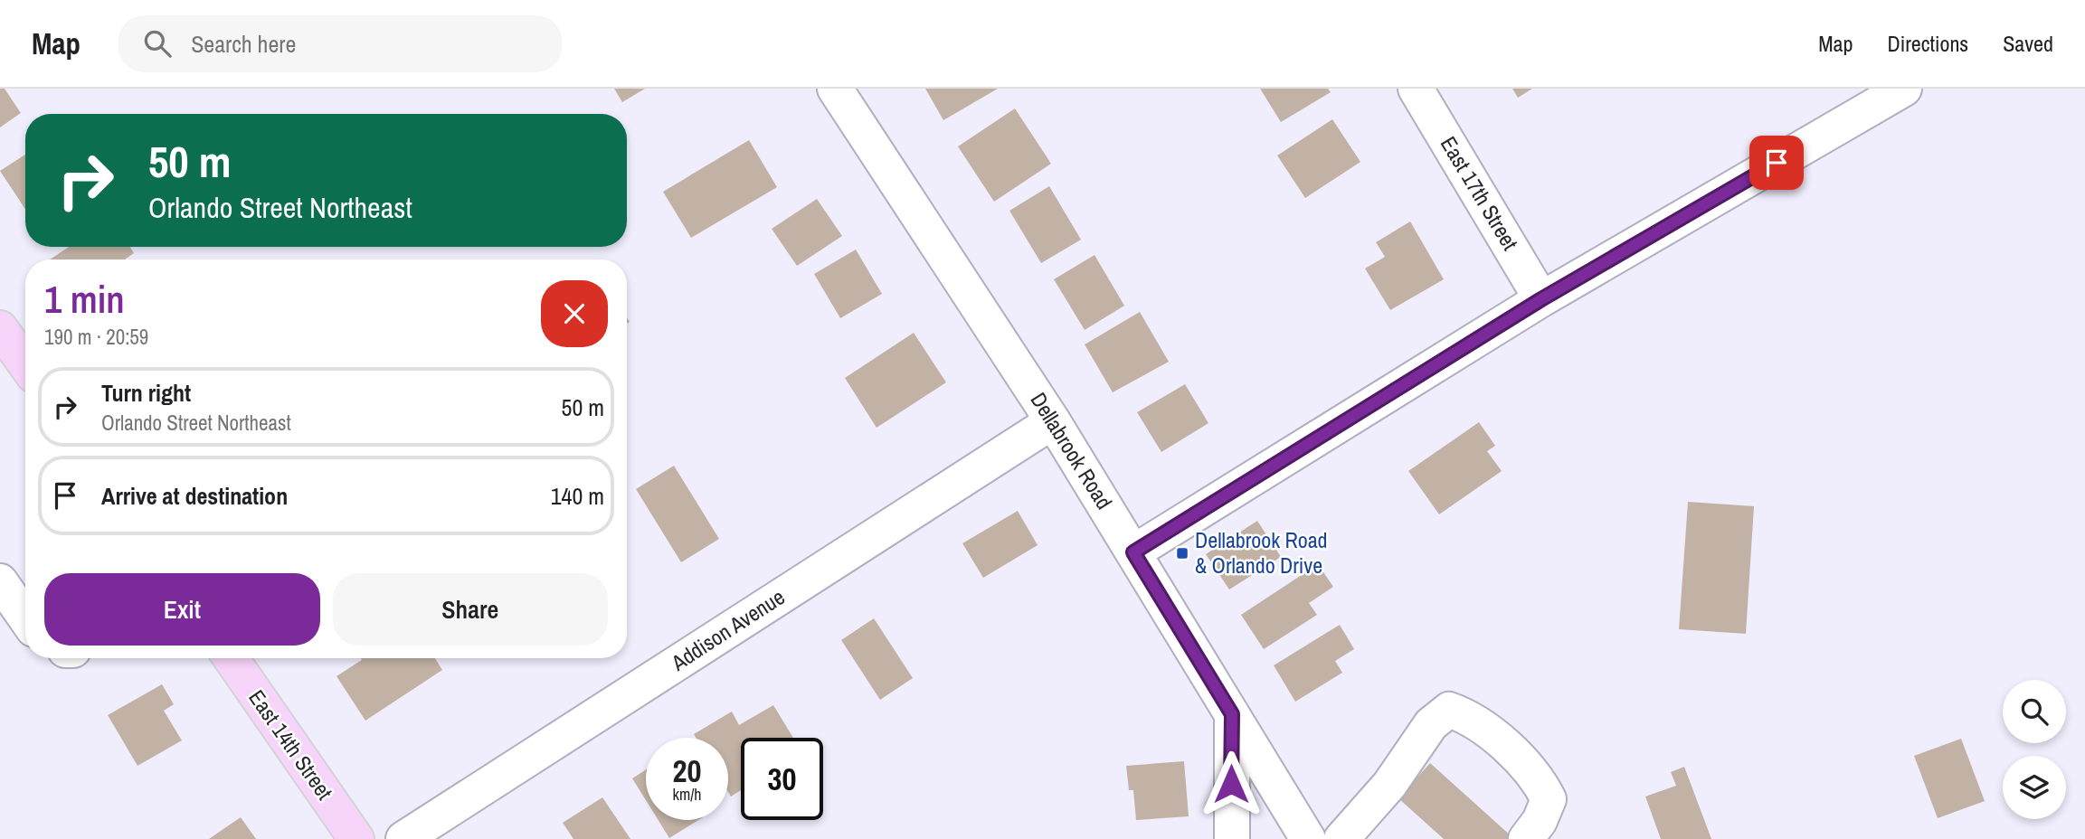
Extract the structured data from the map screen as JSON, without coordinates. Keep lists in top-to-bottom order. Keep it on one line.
{"streets":{"main road":["East 14th Street"],"street":["East 17th Street","Dellabrook Road","Addison Avenue"]},"crossings":[["Dellabrook Road","Addison Avenue"]],"places":{"transit":["Dellabrook Road & Orlando Drive"]},"page":{"header":"Map","search":"Search here","nav":["Map","Directions","Saved"],"turn":["50 m","Orlando Street Northeast"],"heading":["1 min","190 m · 20:59"],"list":[{"name":"Turn right","note":"Orlando Street Northeast","value":"50 m"},{"name":"Arrive at destination","value":"140 m"}],"buttons":["Exit","Share"],"speed":"20 km/h","limit":"30"}}
